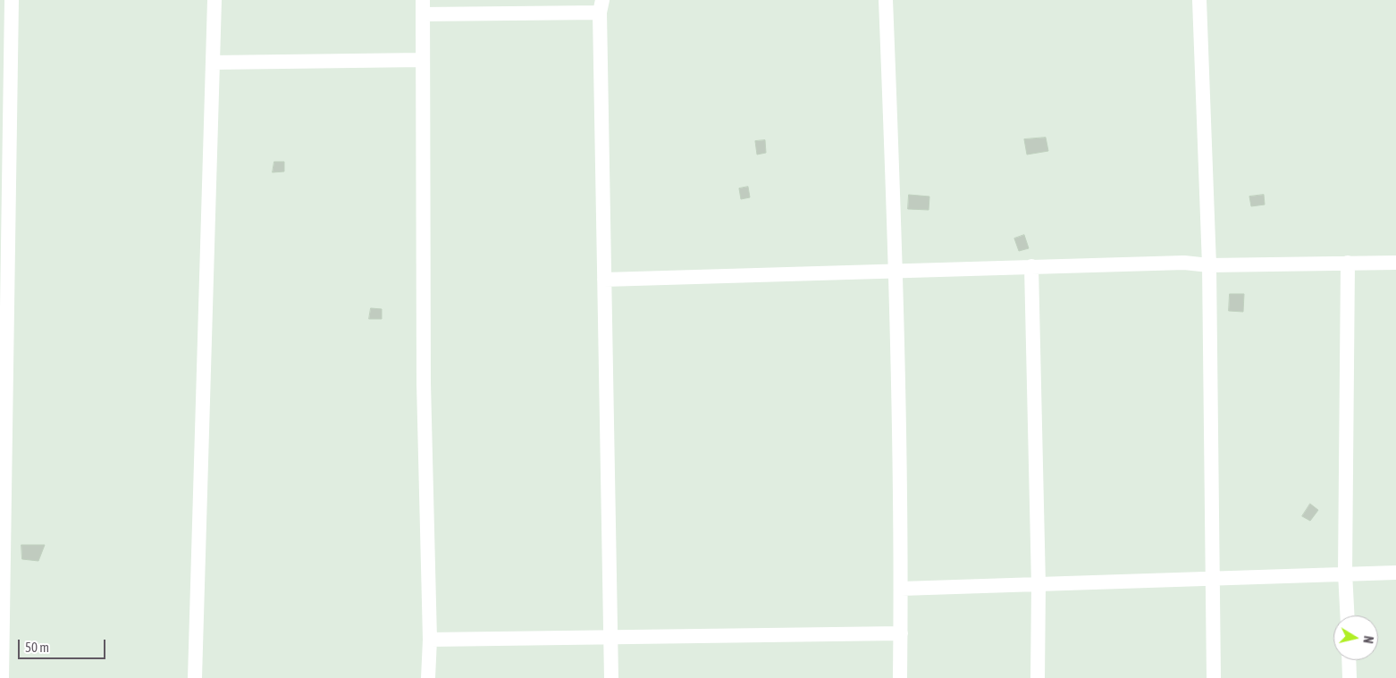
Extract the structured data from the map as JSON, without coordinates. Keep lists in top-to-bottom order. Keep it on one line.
{"scale_bar":"50 m","north":"right"}
